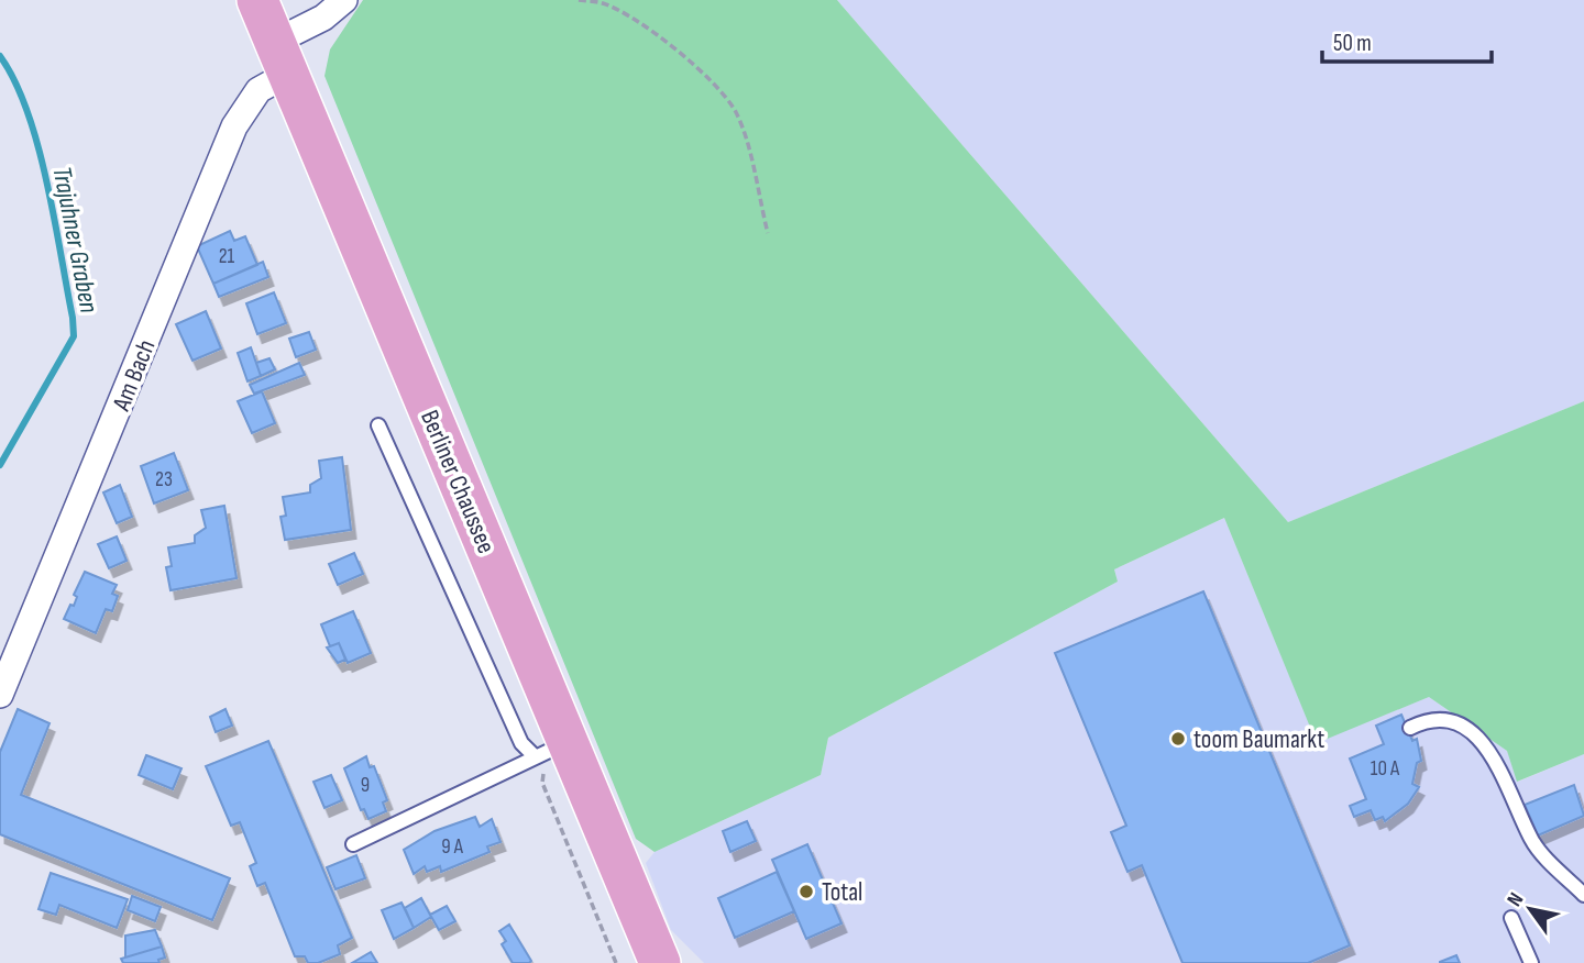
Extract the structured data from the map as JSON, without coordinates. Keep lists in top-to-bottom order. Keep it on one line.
{"streets":{"main road":["Berliner Chaussee"],"street":["Am Bach"]},"crossings":[["Am Bach","Berliner Chaussee"]],"water":["Trajuhner Graben"],"places":["toom Baumarkt","Total"],"house_numbers":["21","23","10 A","9","9 A"],"scale_bar":"50 m","north":"top left"}
